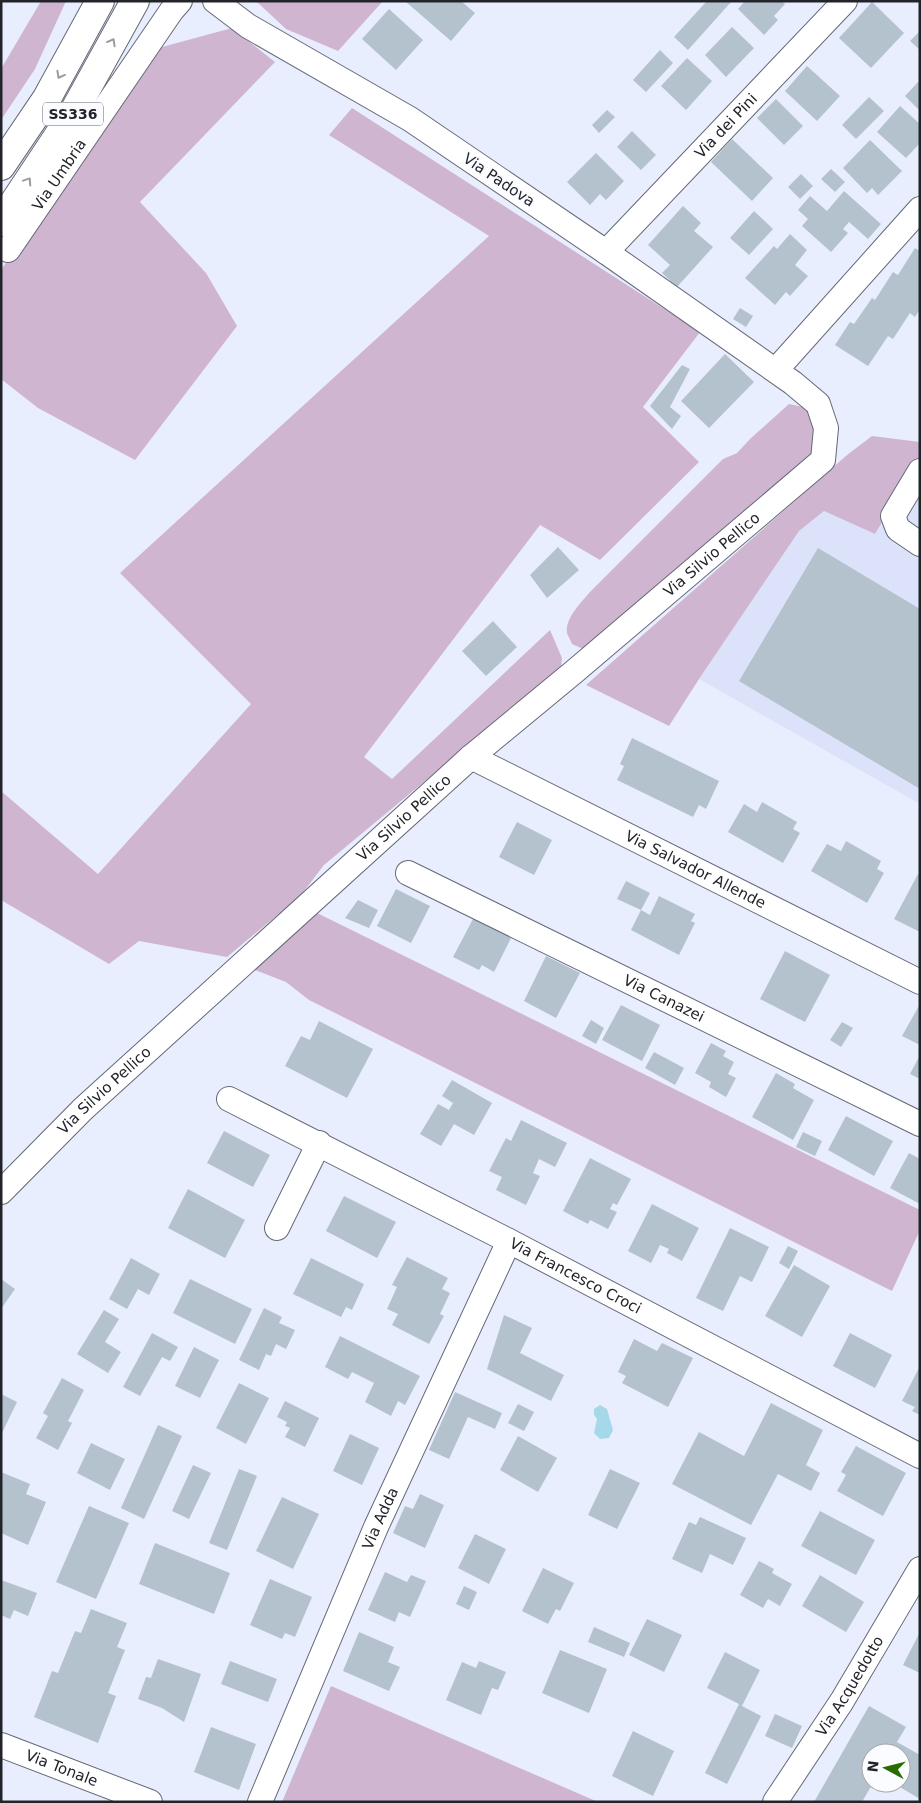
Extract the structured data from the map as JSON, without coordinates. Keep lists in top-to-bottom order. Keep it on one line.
{"streets":{"highway":["SS336"],"street":["Via dei Pini","Via Umbria","Via Padova","Via Silvio Pellico","Via Salvador Allende","Via Canazei","Via Francesco Croci","Via Adda","Via Acquedotto","Via Tonale"]},"crossings":[["Via dei Pini","Via Padova"],["Via Padova","Via Silvio Pellico"],["Via Silvio Pellico","Via Salvador Allende"],["Via Francesco Croci","Via Adda"]],"north":"left"}
